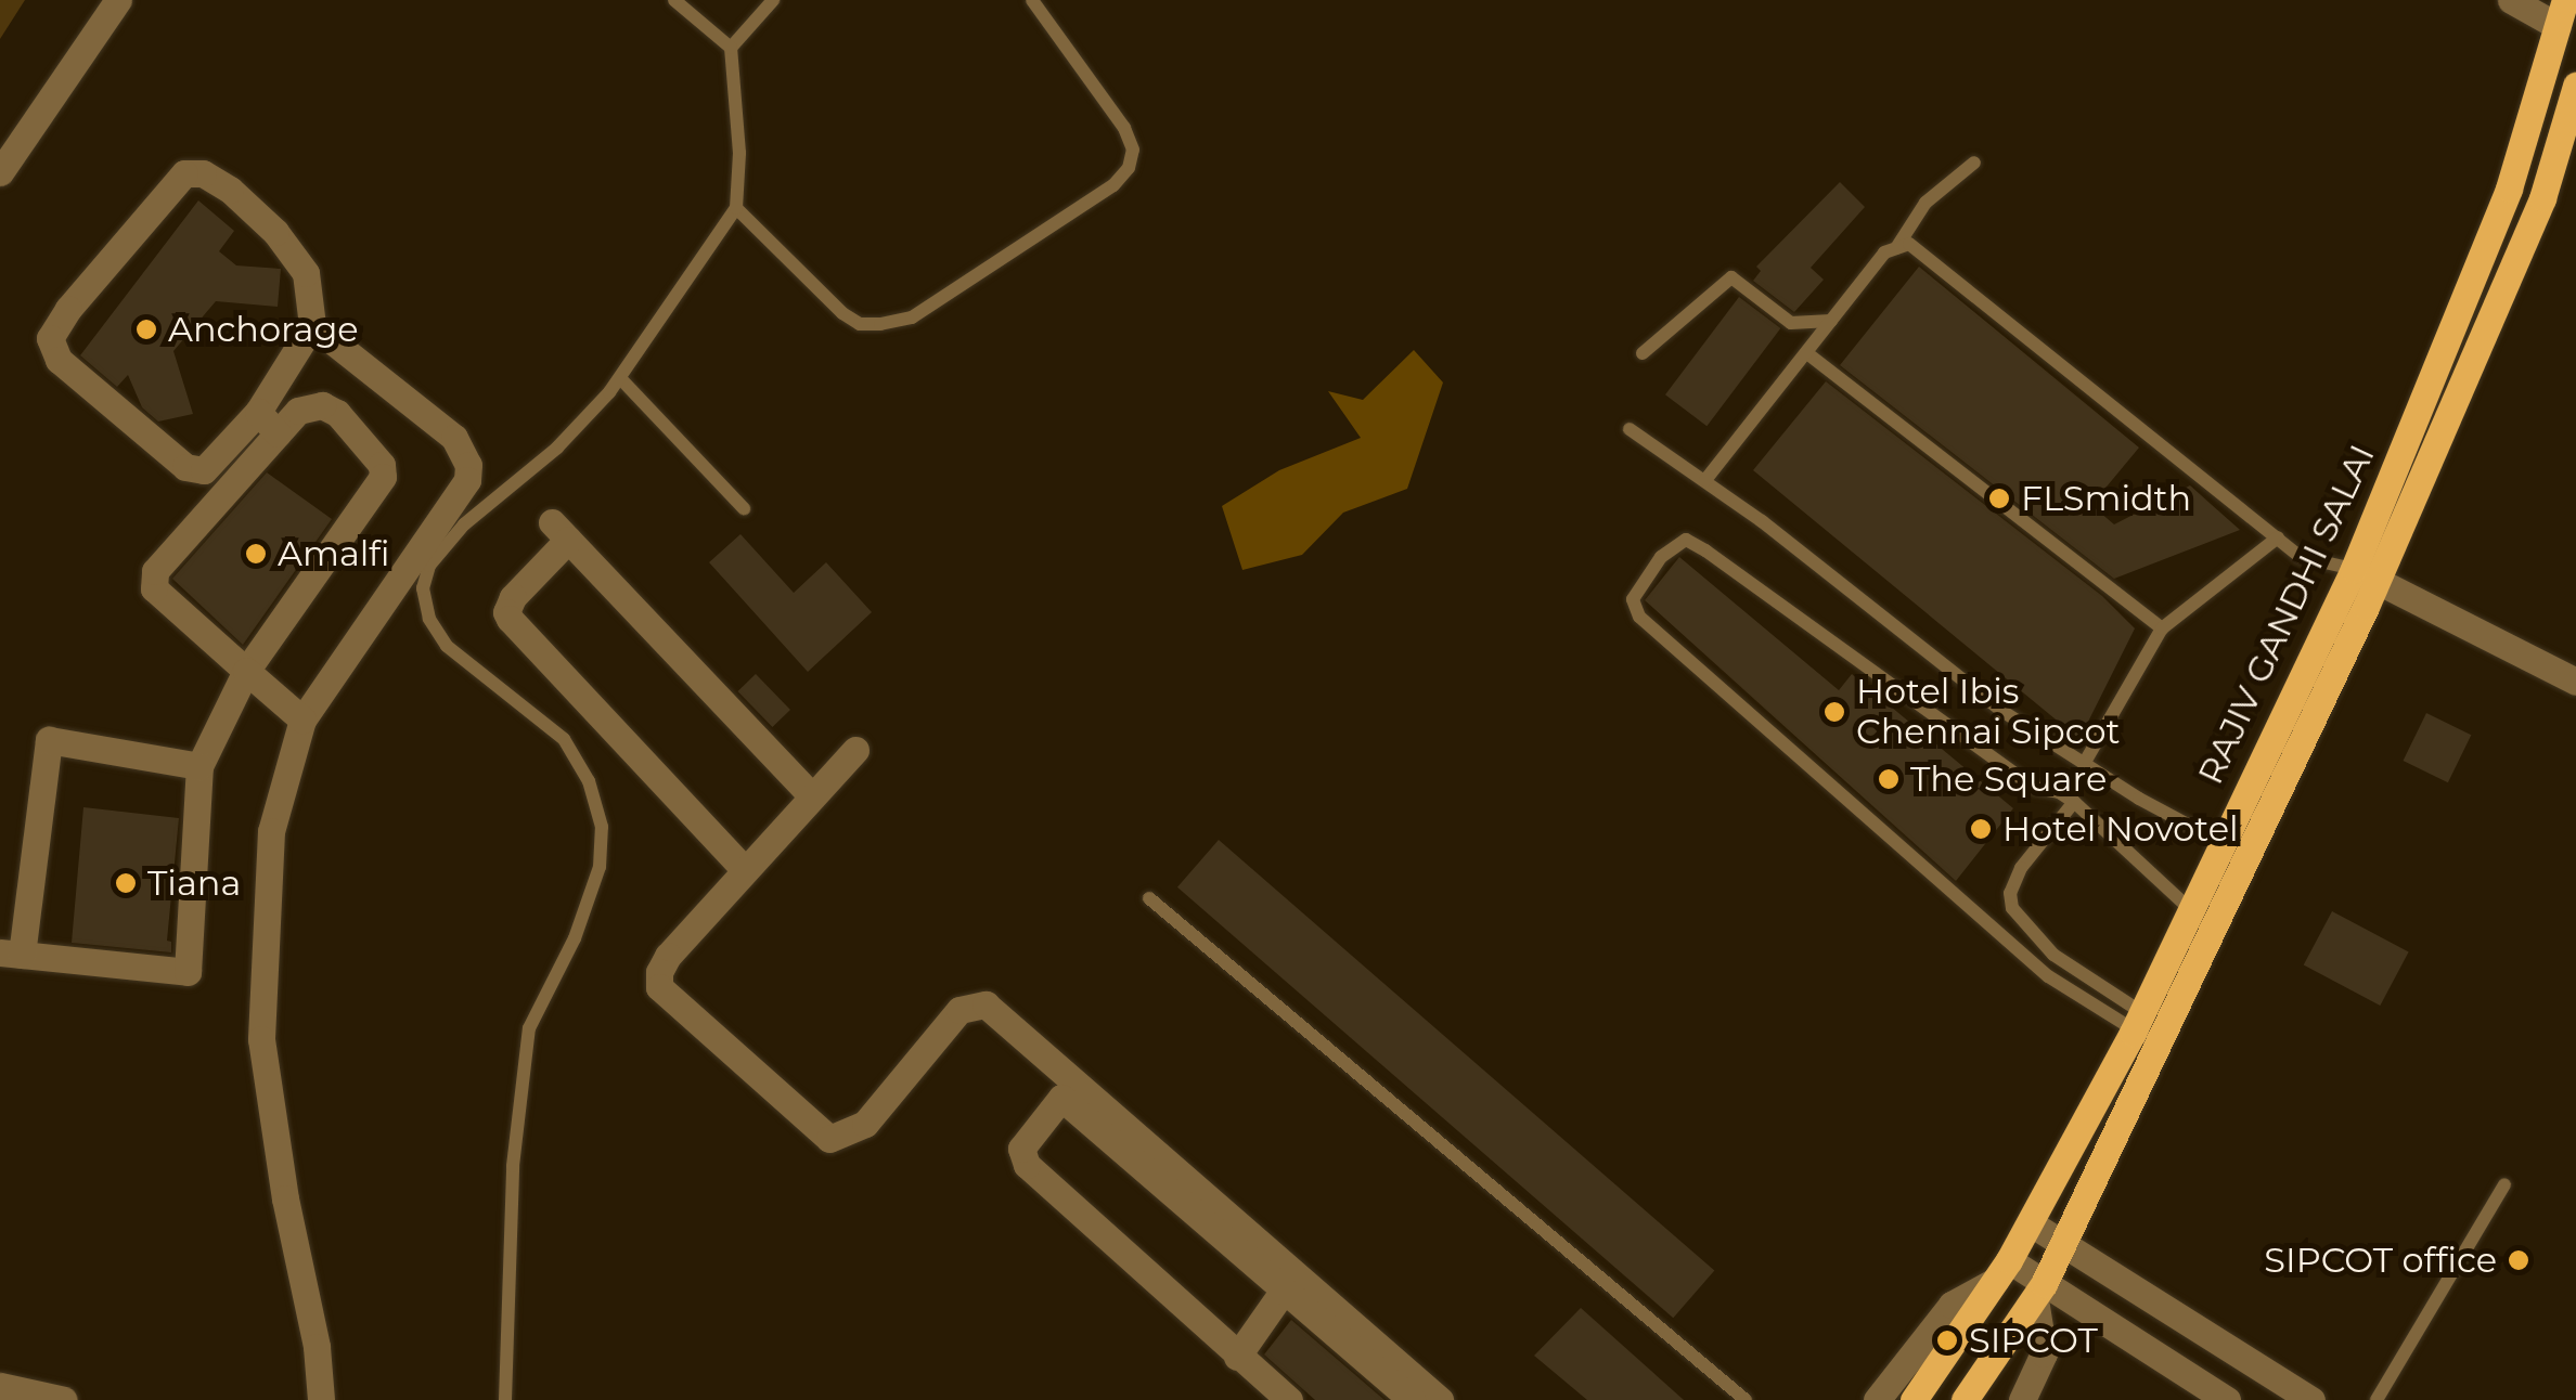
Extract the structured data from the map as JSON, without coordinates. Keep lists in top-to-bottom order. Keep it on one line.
{"streets":{"main road":["RAJIV GANDHI SALAI"]},"places":["Anchorage","FLSmidth","Amalfi","Hotel Ibis Chennai Sipcot","The Square","Hotel Novotel","Tiana","SIPCOT office","SIPCOT"]}
